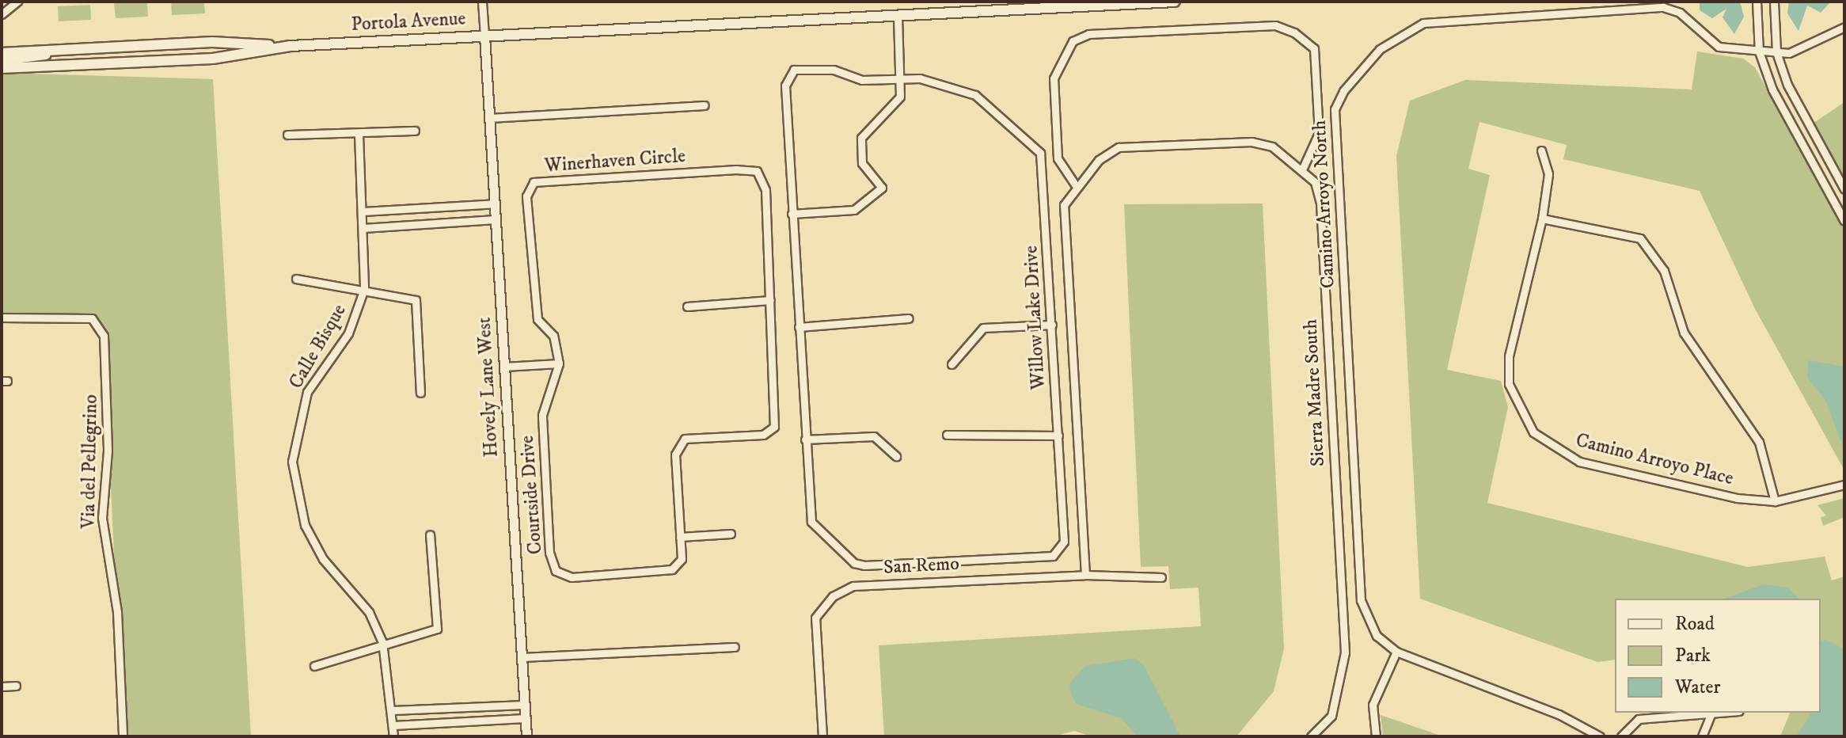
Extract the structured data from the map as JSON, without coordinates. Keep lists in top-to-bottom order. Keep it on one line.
{"streets":{"main road":["Portola Avenue"],"street":["Winerhaven Circle","Camino Arroyo North","Willow Lake Drive","Calle Bisque","Hovely Lane West","Sierra Madre South","Camino Arroyo Place","Via del Pellegrino","Courtside Drive","San Remo"]},"crossings":[["Portola Avenue","Hovely Lane West"],["Winerhaven Circle","Courtside Drive"]],"legend":["Road","Park","Water"]}
